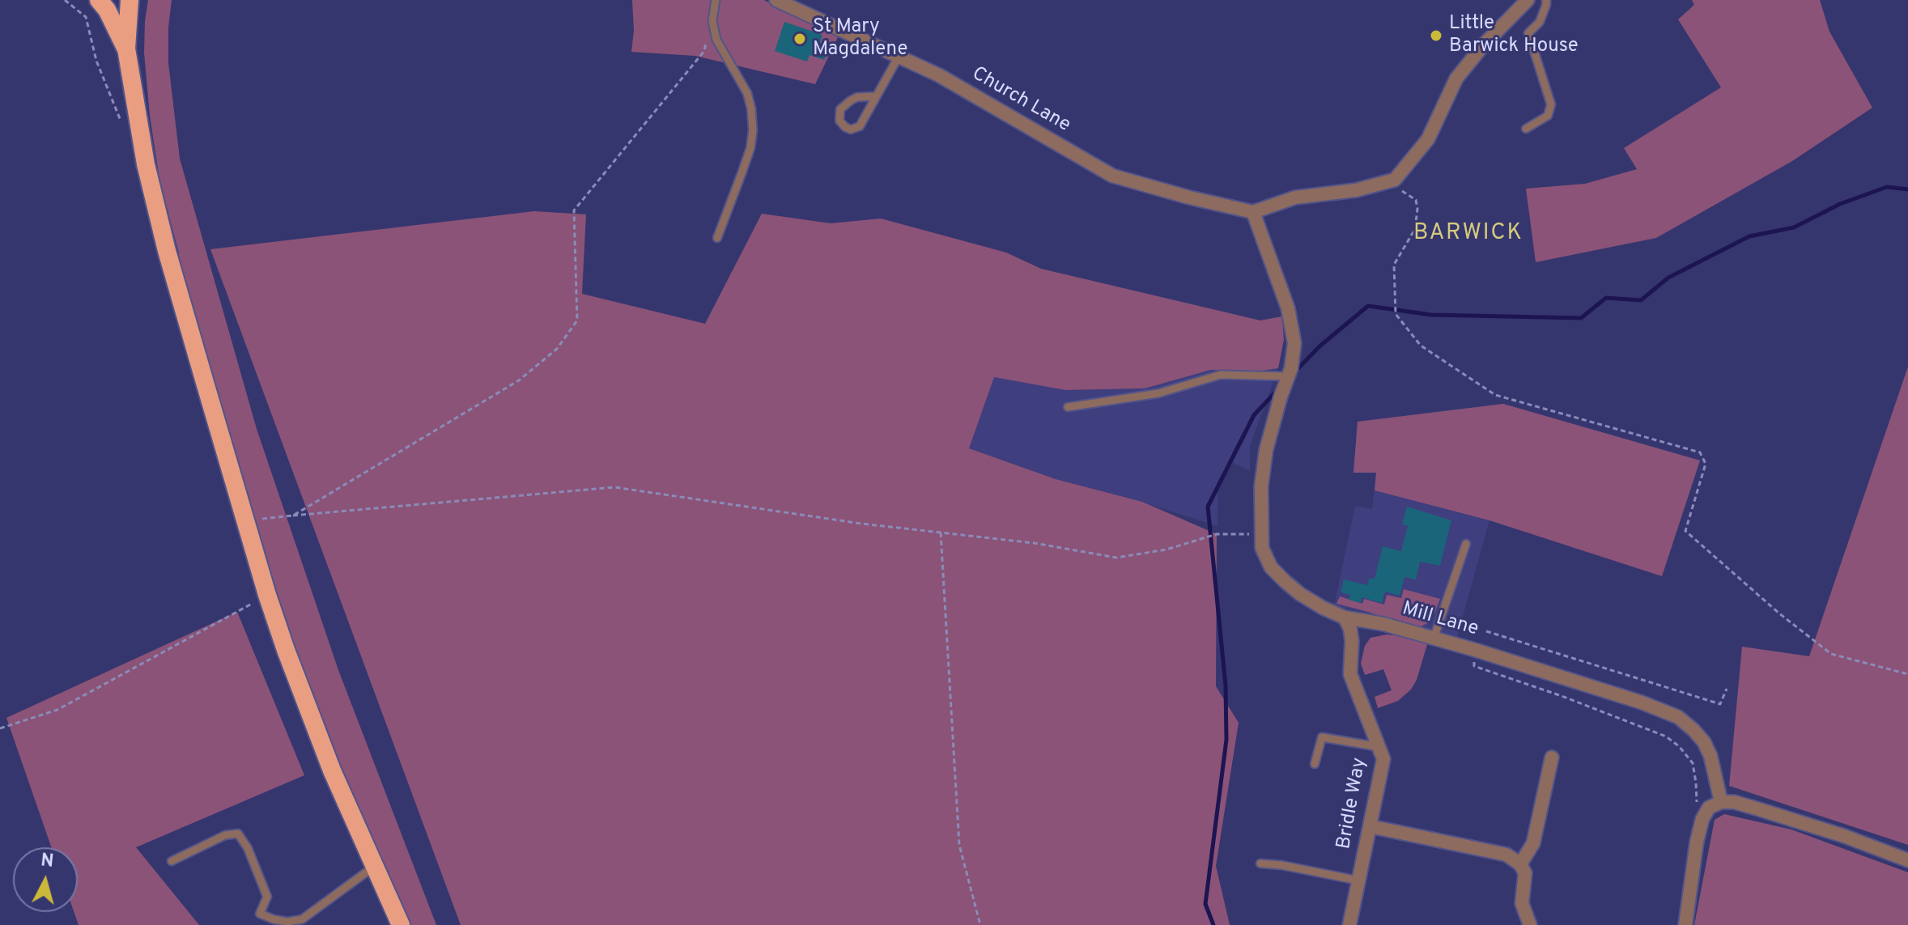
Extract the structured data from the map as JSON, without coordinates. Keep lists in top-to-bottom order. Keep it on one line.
{"streets":{"street":["Church Lane","Mill Lane","Bridle Way"]},"crossings":[["Church Lane","Mill Lane"],["Mill Lane","Bridle Way"]],"districts":["BARWICK"],"places":["Little Barwick House","St Mary Magdalene"],"north":"top"}
